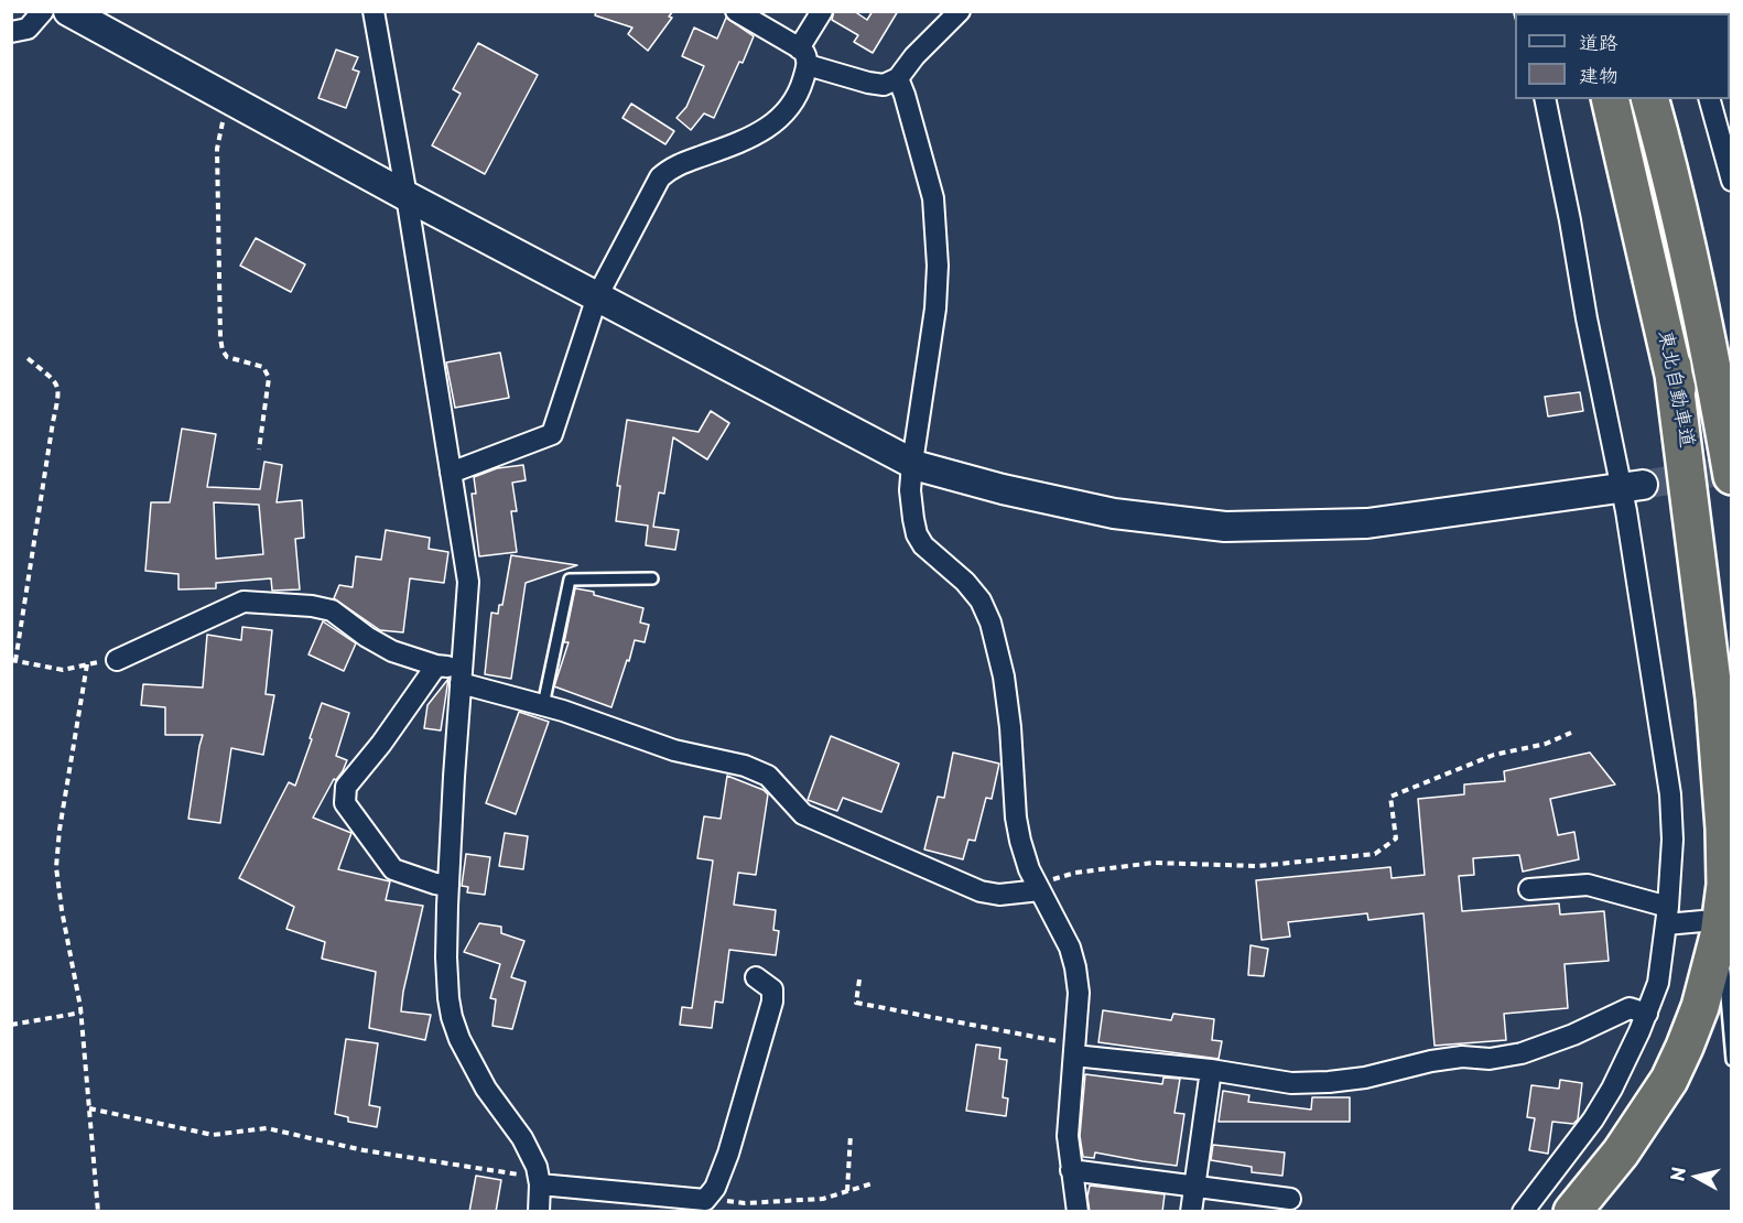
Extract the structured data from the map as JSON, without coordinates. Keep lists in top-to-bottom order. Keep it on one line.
{"streets":{"highway":["東北自動車道"]},"legend":["道路","建物"],"north":"left"}
